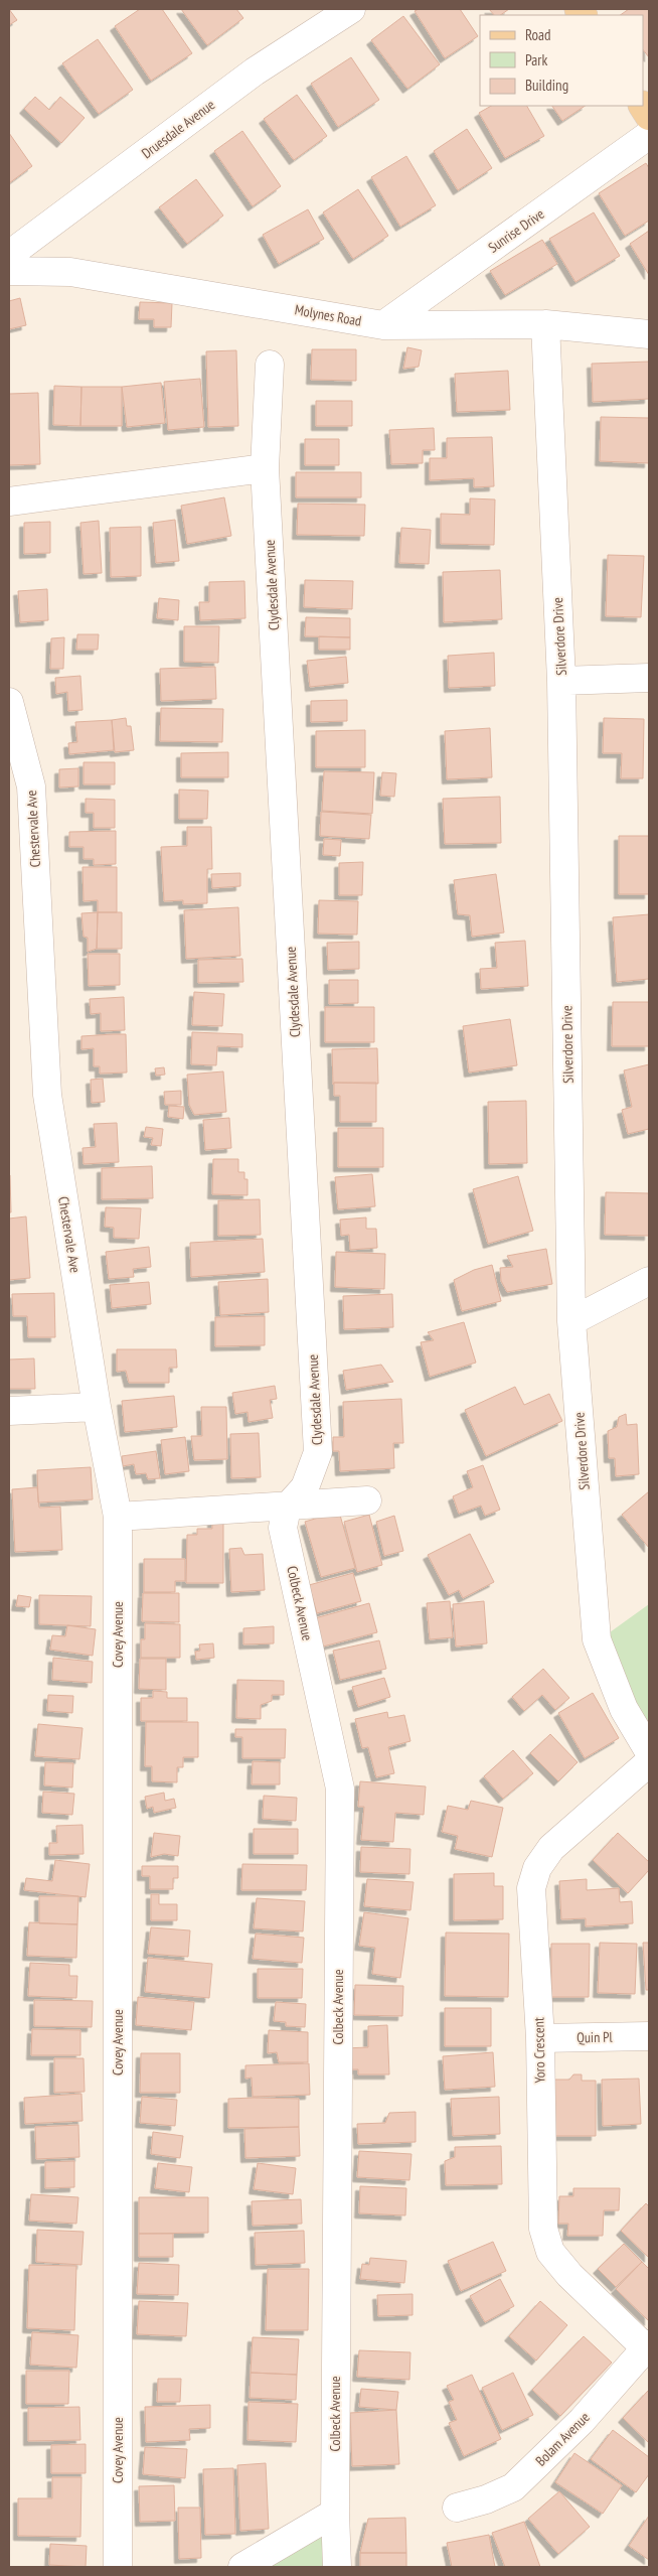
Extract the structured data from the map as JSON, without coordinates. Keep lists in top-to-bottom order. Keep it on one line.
{"streets":{"street":["Druesdale Avenue","Sunrise Drive","Molynes Road","Clydesdale Avenue","Silverdore Drive","Chestervale Ave","Colbeck Avenue","Covey Avenue","Quin Pl","Yoro Crescent","Bolam Avenue"]},"crossings":[["Sunrise Drive","Molynes Road"],["Molynes Road","Silverdore Drive"],["Clydesdale Avenue","Colbeck Avenue"],["Chestervale Ave","Covey Avenue"],["Quin Pl","Yoro Crescent"],["Yoro Crescent","Bolam Avenue"]],"legend":["Road","Park","Building"]}
